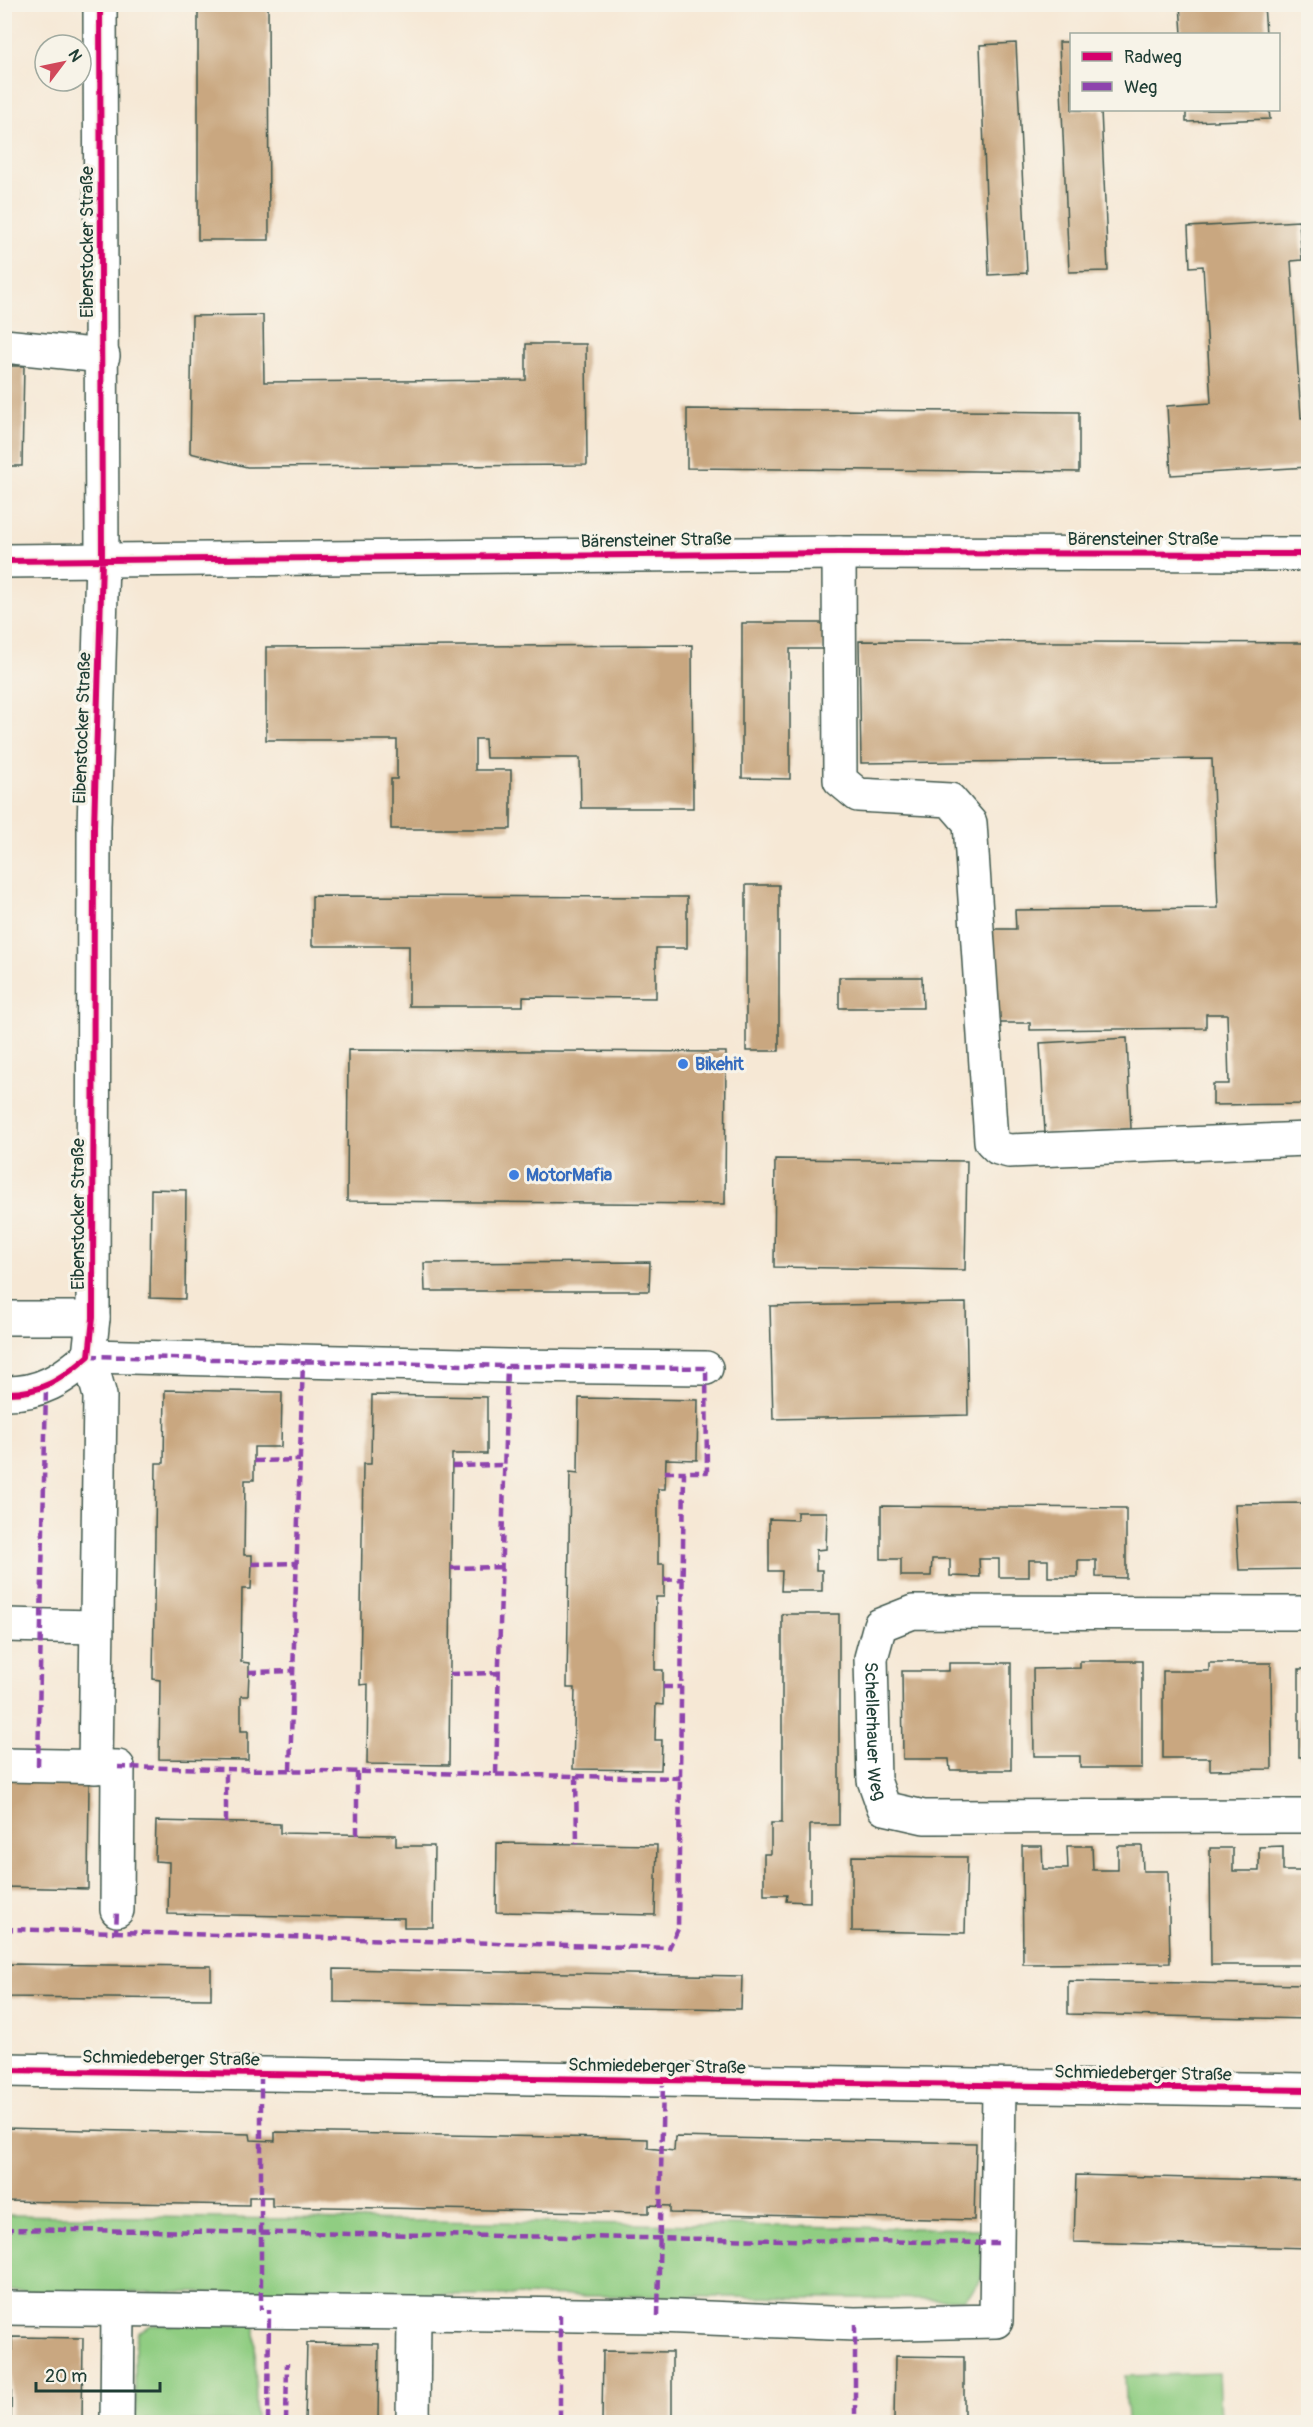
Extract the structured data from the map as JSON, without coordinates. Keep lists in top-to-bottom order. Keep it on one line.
{"streets":{"street":["Eibenstocker Straße","Bärensteiner Straße","Schellerhauer Weg","Schmiedeberger Straße"]},"crossings":[["Eibenstocker Straße","Bärensteiner Straße"]],"places":["Bikehit","MotorMafia"],"legend":["Radweg","Weg"],"scale_bar":"20 m","north":"top right"}
